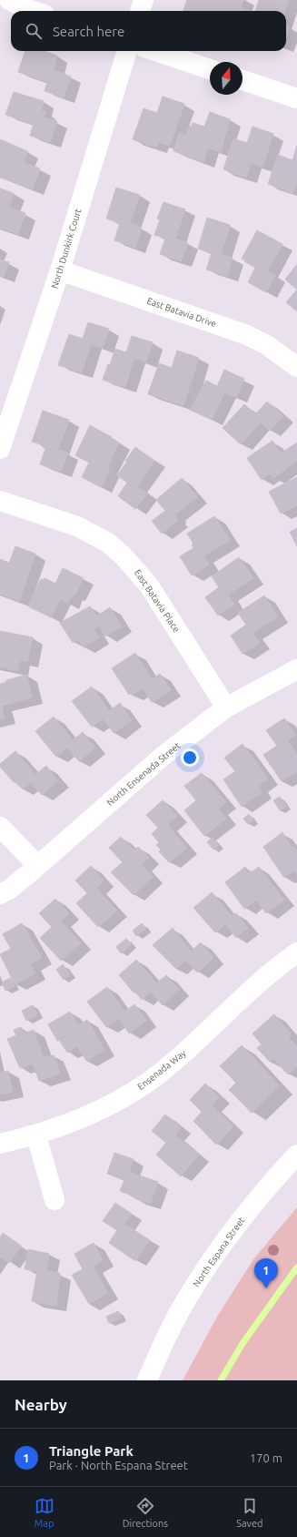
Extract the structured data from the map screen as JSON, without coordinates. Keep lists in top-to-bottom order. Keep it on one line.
{"streets":{"street":["North Dunkirk Court","East Batavia Drive","East Batavia Place","North Ensenada Street","Ensenada Way","North Espana Street"]},"crossings":[["North Dunkirk Court","East Batavia Drive"],["East Batavia Place","North Ensenada Street"]],"north":"top","page":{"search":"Search here","pins":"1","heading":"Nearby","list":[{"mark":"1","name":"Triangle Park","note":"Park · North Espana Street","value":"170 m"}],"nav":["Map","Directions","Saved"]}}
